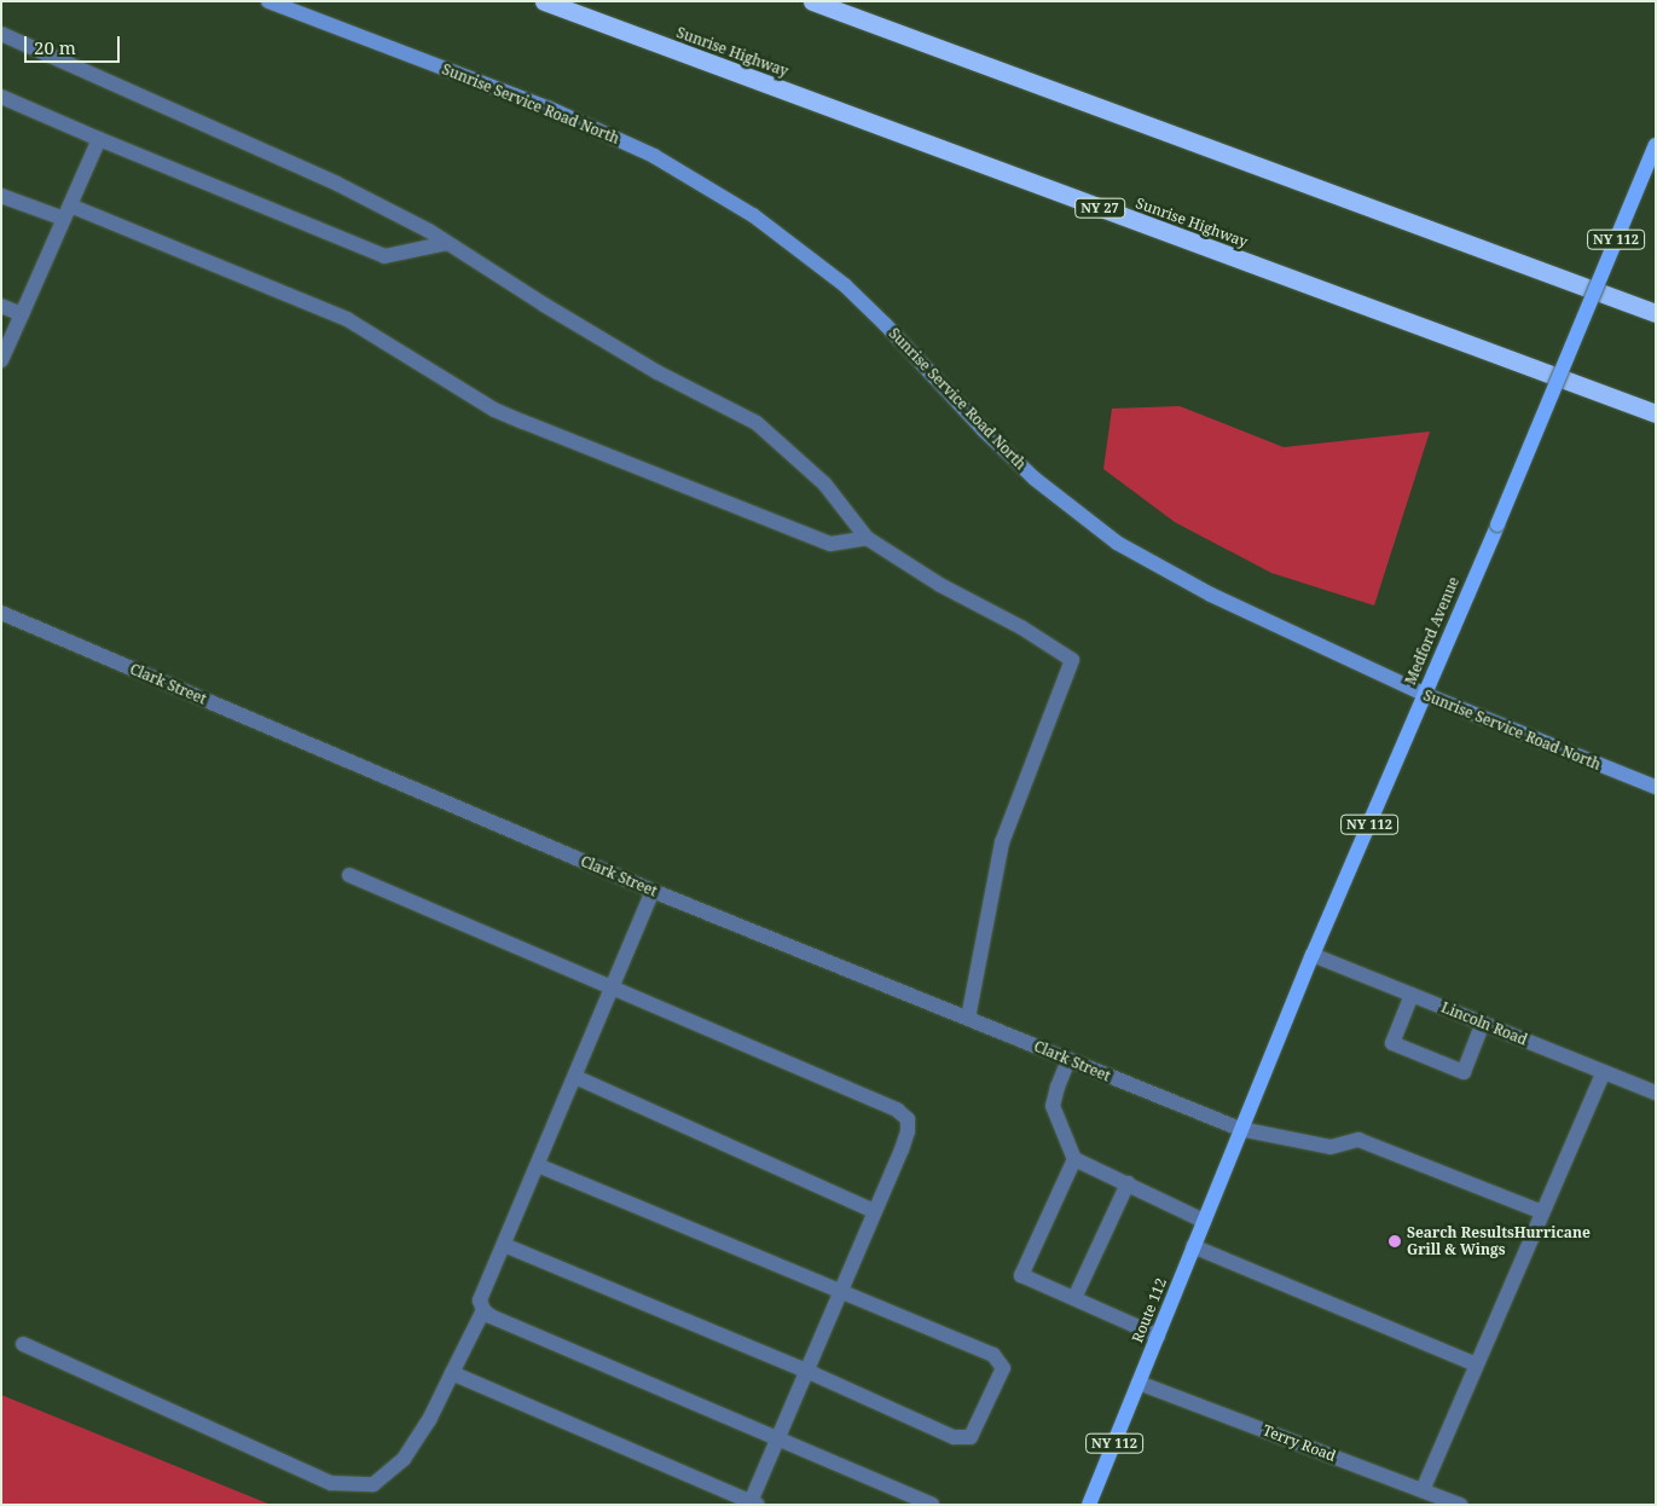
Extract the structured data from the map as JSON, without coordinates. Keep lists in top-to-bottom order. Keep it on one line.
{"streets":{"highway":["Sunrise Highway","NY 27"],"main road":["Sunrise Service Road North","NY 112","Medford Avenue","Route 112"],"street":["Clark Street","Lincoln Road","Terry Road"]},"crossings":[["Sunrise Service Road North","Medford Avenue"],["Medford Avenue","Clark Street"],["Medford Avenue","Lincoln Road"],["Medford Avenue","Route 112"],["Clark Street","Route 112"],["Route 112","Terry Road"]],"places":["Search ResultsHurricane Grill & Wings"],"scale_bar":"20 m"}
